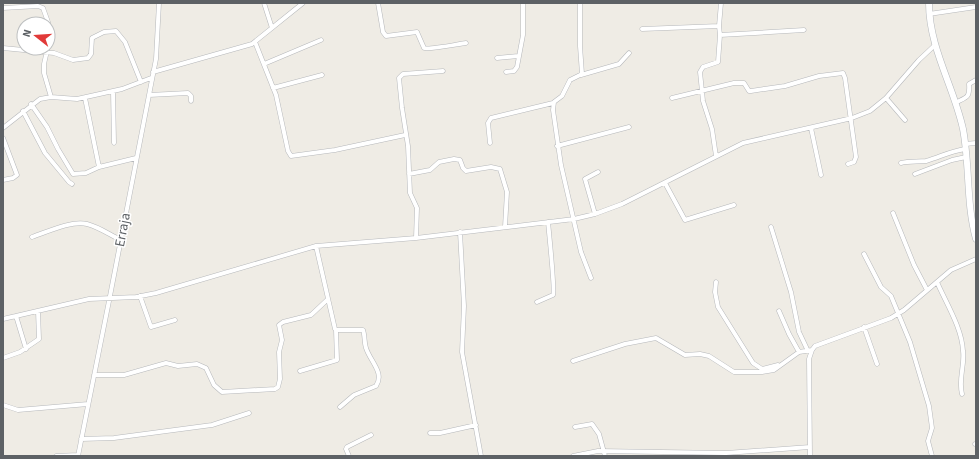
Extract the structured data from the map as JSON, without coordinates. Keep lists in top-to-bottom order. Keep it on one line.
{"streets":{"street":["Erraja"]},"north":"left"}
